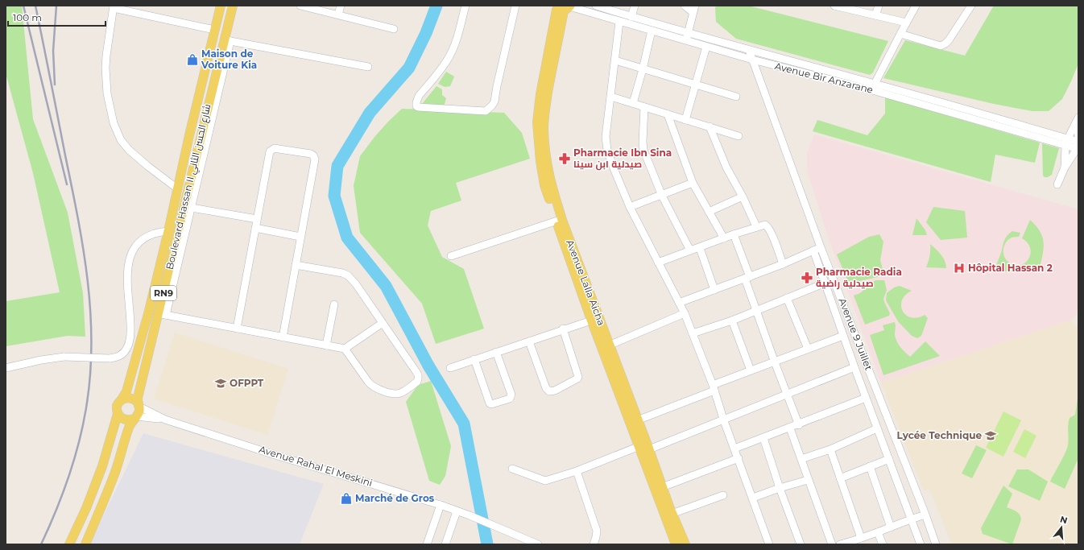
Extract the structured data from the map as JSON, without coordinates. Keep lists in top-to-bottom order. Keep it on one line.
{"streets":{"main road":["Boulevard Hassan II شارع الحسن الثاني","Avenue Lalla Aicha","RN9"],"street":["Avenue Bir Anzarane","Avenue 9 Juillet","Avenue Rahal El Meskini"]},"crossings":[["Avenue Bir Anzarane","Avenue Lalla Aicha"],["Avenue Bir Anzarane","Avenue 9 Juillet"],["Boulevard Hassan II شارع الحسن الثاني","RN9"],["Boulevard Hassan II شارع الحسن الثاني","Avenue Rahal El Meskini"],["RN9","Avenue Rahal El Meskini"]],"places":{"shop":["Maison de Voiture Kia","Marché de Gros"],"pharmacy":["Pharmacie Ibn Sina صيدلية ابن سينا","Pharmacie Radia صيدلية راضية"],"hospital":["Hôpital Hassan 2"],"school or university":["OFPPT","Lycée Technique"]},"scale_bar":"100 m","north":"top"}
